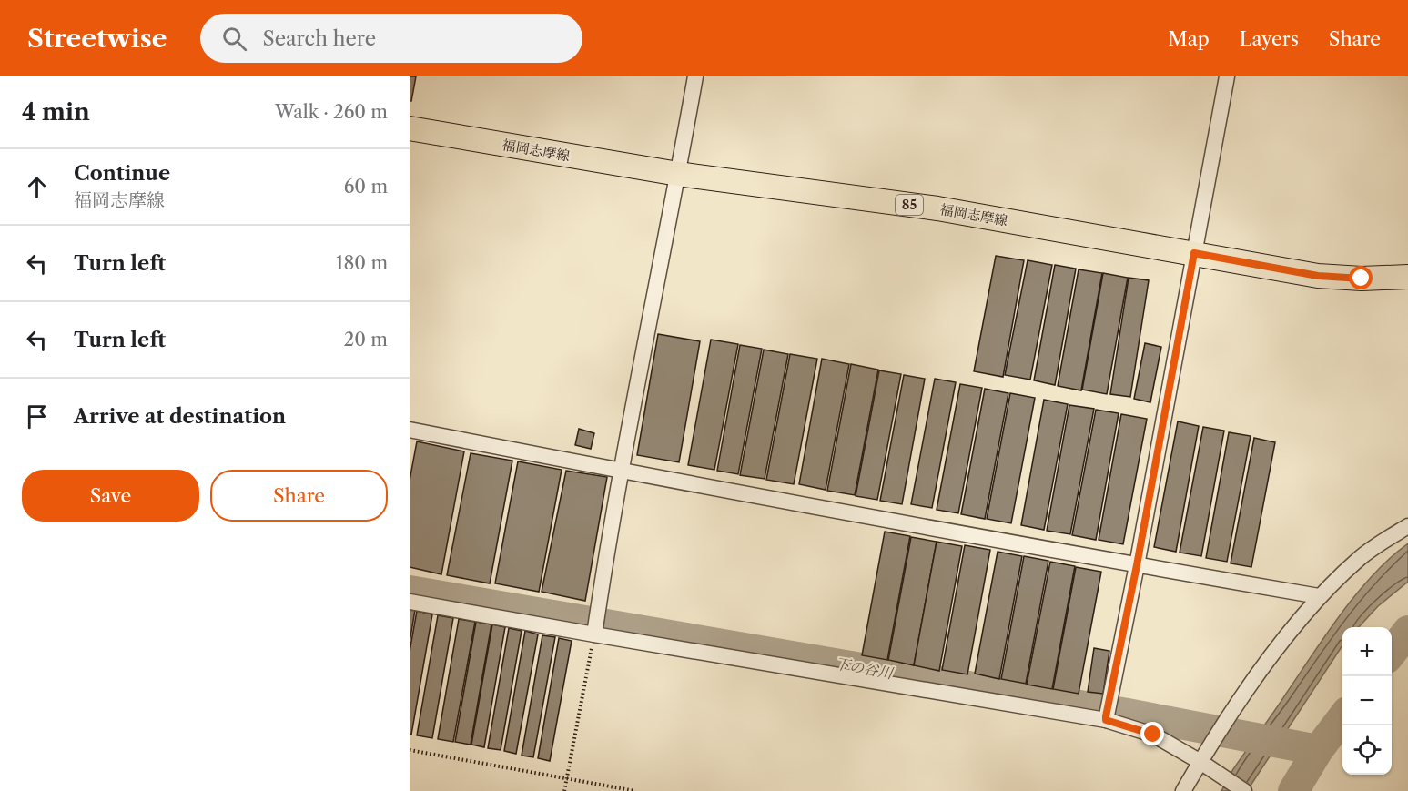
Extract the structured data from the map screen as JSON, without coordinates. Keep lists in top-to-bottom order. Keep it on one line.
{"streets":{"main road":["福岡志摩線","85"]},"water":["下の谷川"],"page":{"header":"Streetwise","search":"Search here","nav":["Map","Layers","Share"],"heading":["4 min","Walk · 260 m"],"list":[["Continue","福岡志摩線","60 m"],["Turn left","180 m"],["Turn left","20 m"],"Arrive at destination"],"buttons":["Save","Share"],"map_buttons":["+","−"]}}
